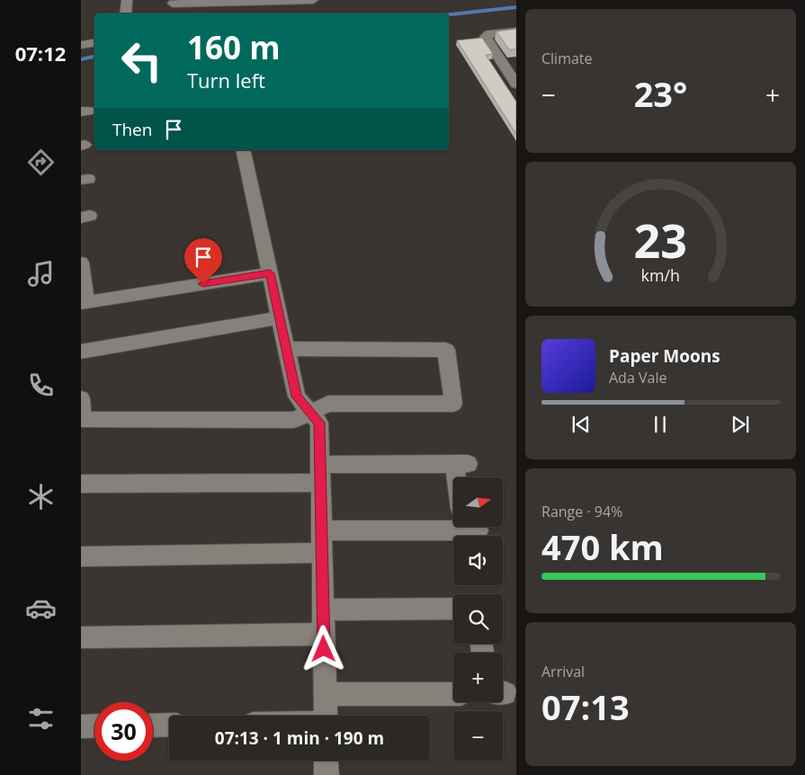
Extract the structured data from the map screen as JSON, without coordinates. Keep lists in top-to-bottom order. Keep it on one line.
{"north":"right","page":{"tabs":"07:12","tile":["Climate",["Range · 94%","470 km"],["Arrival","07:13"]],"turn":["160 m","Turn left"],"heat":["−","23°","+"],"then":"Then","song":["Paper Moons","Ada Vale"],"map_buttons":["+","−"],"limit":"30","trip":"07:13 · 1 min · 190 m","gauge":["23","km/h"]}}
